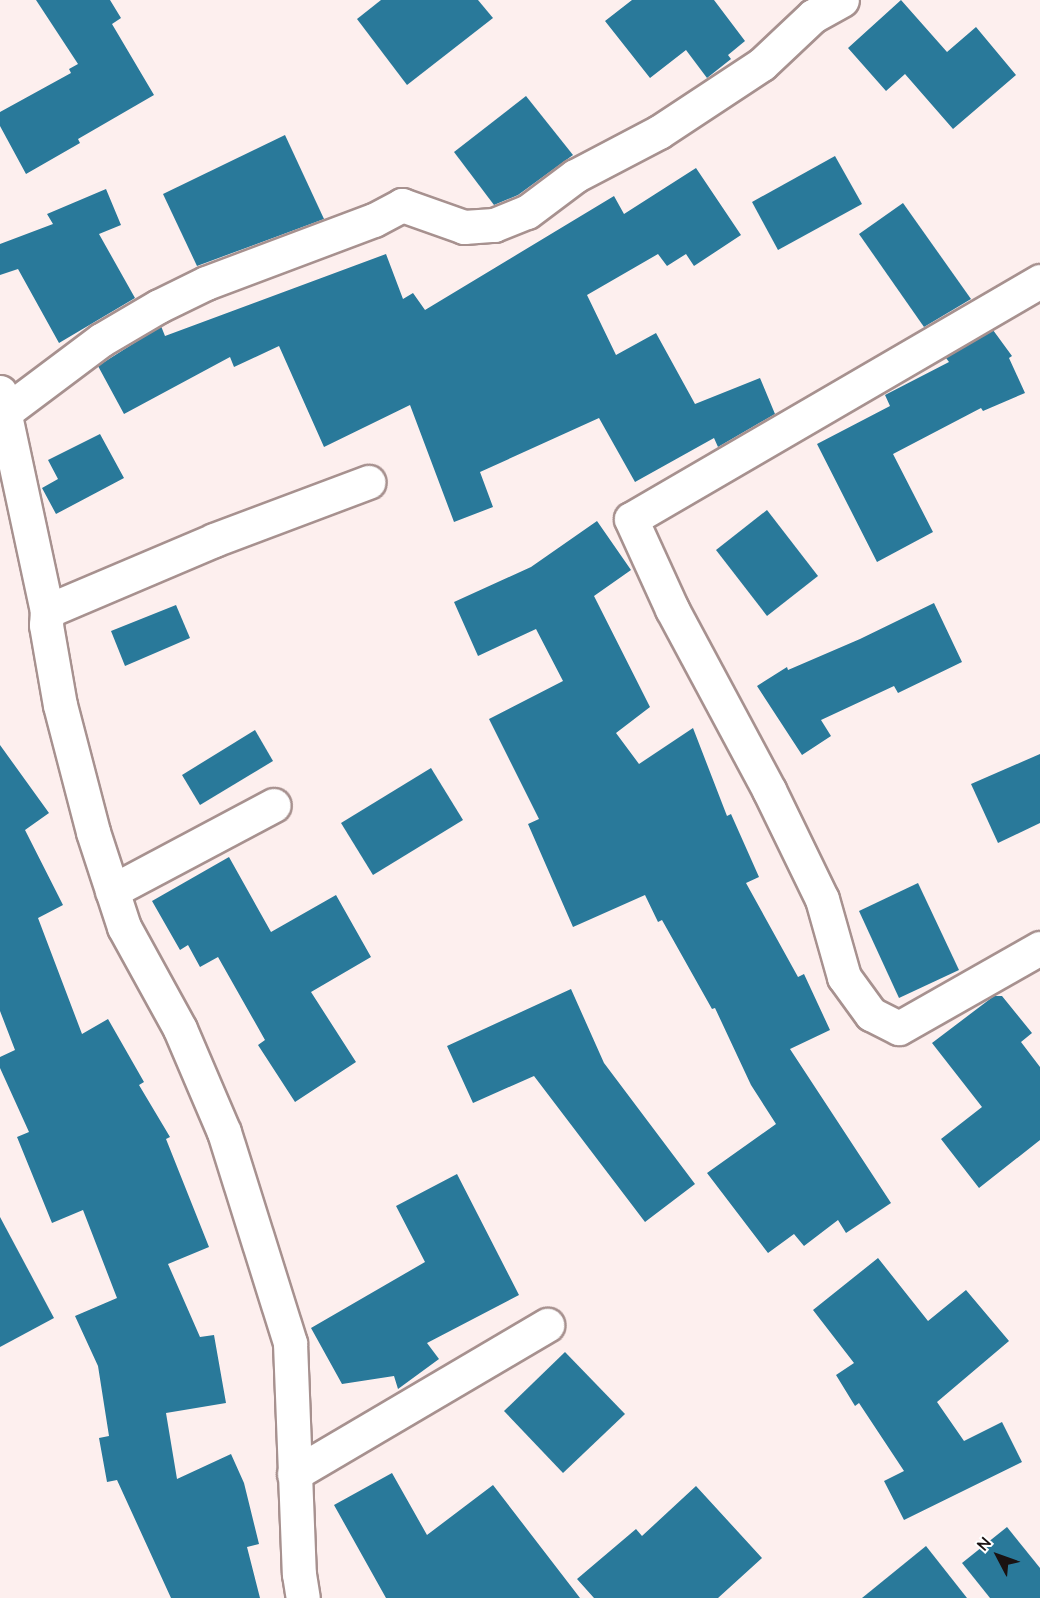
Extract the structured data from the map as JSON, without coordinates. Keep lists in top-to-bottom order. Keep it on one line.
{"north":"top left"}
